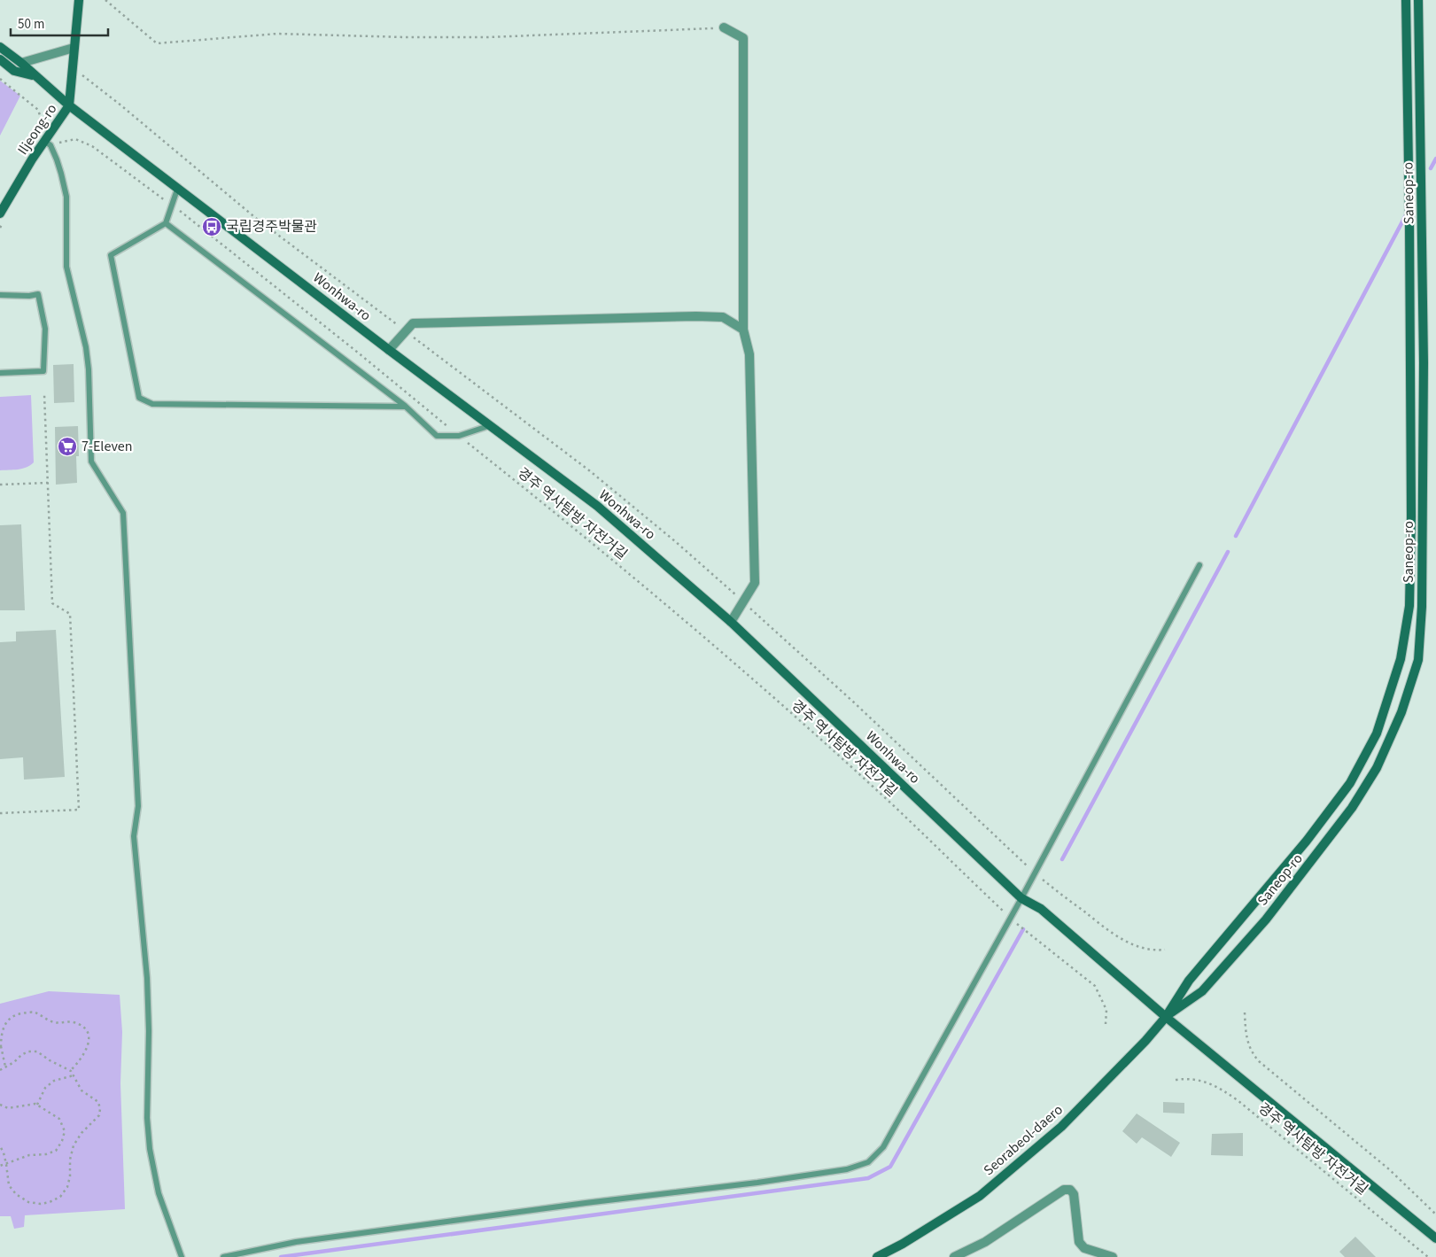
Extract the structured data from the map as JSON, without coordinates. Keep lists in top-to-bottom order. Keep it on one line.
{"streets":{"street":["Iljeong-ro","Saneop-ro","Wonhwa-ro","Seorabeol-daero"],"path":["경주 역사탐방 자전거길"]},"crossings":[["Iljeong-ro","Wonhwa-ro"],["Iljeong-ro","경주 역사탐방 자전거길"],["Saneop-ro","Wonhwa-ro"],["Saneop-ro","Seorabeol-daero"],["Wonhwa-ro","Seorabeol-daero"]],"places":{"bus stop":["국립경주박물관"],"supermarket":["7-Eleven"]},"scale_bar":"50 m"}
